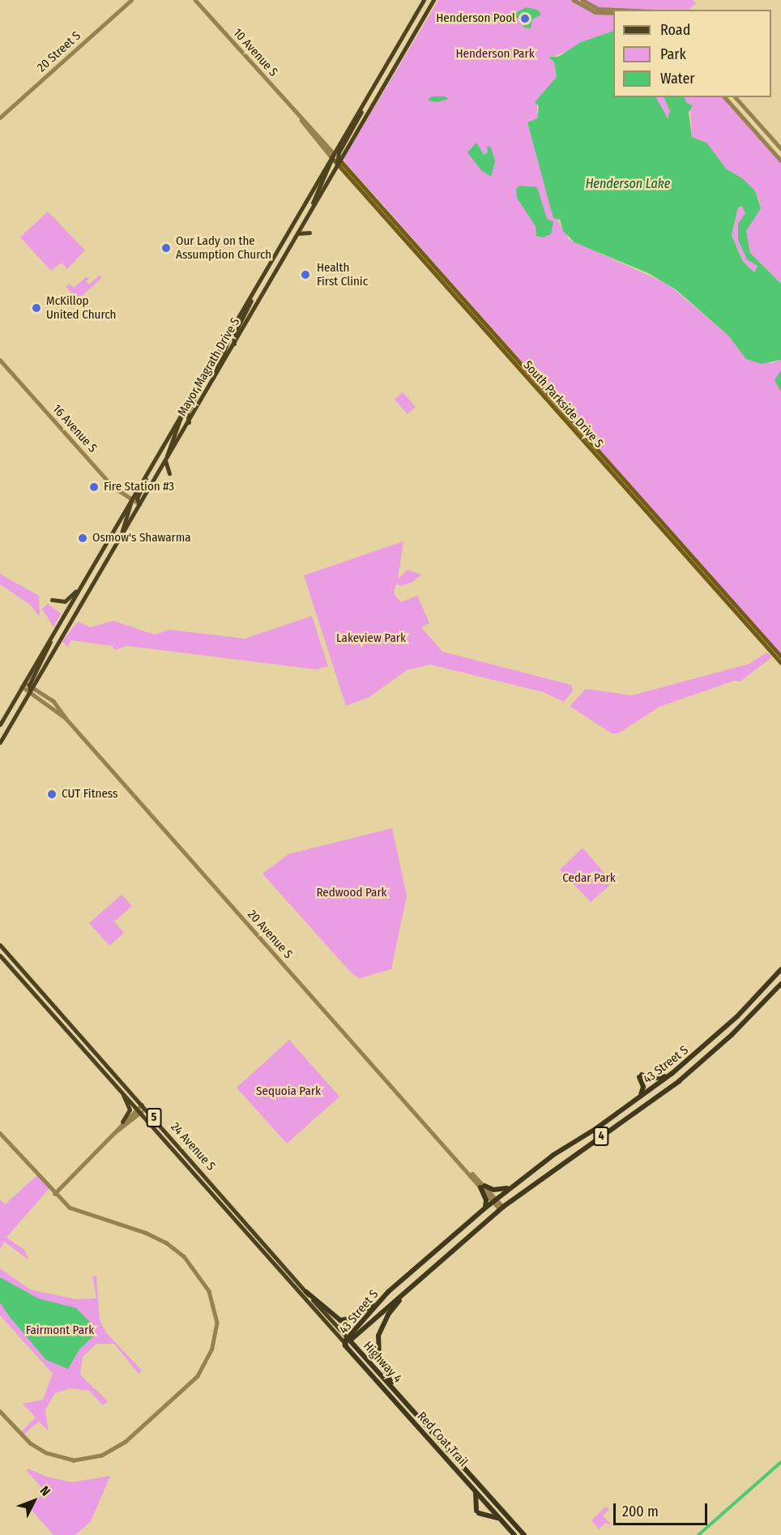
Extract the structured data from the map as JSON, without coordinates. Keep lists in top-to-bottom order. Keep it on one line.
{"streets":{"highway":["43 Street S","4","Highway 4","Red Coat Trail"],"main road":["Mayor Magrath Drive S","South Parkside Drive S","5","24 Avenue S"],"street":["20 Street S","10 Avenue S","16 Avenue S","20 Avenue S"]},"crossings":[["10 Avenue S","Mayor Magrath Drive S"],["10 Avenue S","South Parkside Drive S"],["Mayor Magrath Drive S","South Parkside Drive S"],["Mayor Magrath Drive S","16 Avenue S"],["Mayor Magrath Drive S","20 Avenue S"],["20 Avenue S","43 Street S"],["43 Street S","24 Avenue S"],["43 Street S","Highway 4"],["24 Avenue S","Highway 4"],["Highway 4","Red Coat Trail"]],"water":["Henderson Lake"],"parks":["Henderson Park","Lakeview Park","Cedar Park","Redwood Park","Sequoia Park","Fairmont Park"],"places":["Henderson Pool","Our Lady on the Assumption Church","Health First Clinic","McKillop United Church","Fire Station #3","Osmow's Shawarma","CUT Fitness"],"legend":["Road","Park","Water"],"scale_bar":"200 m","north":"top right"}
